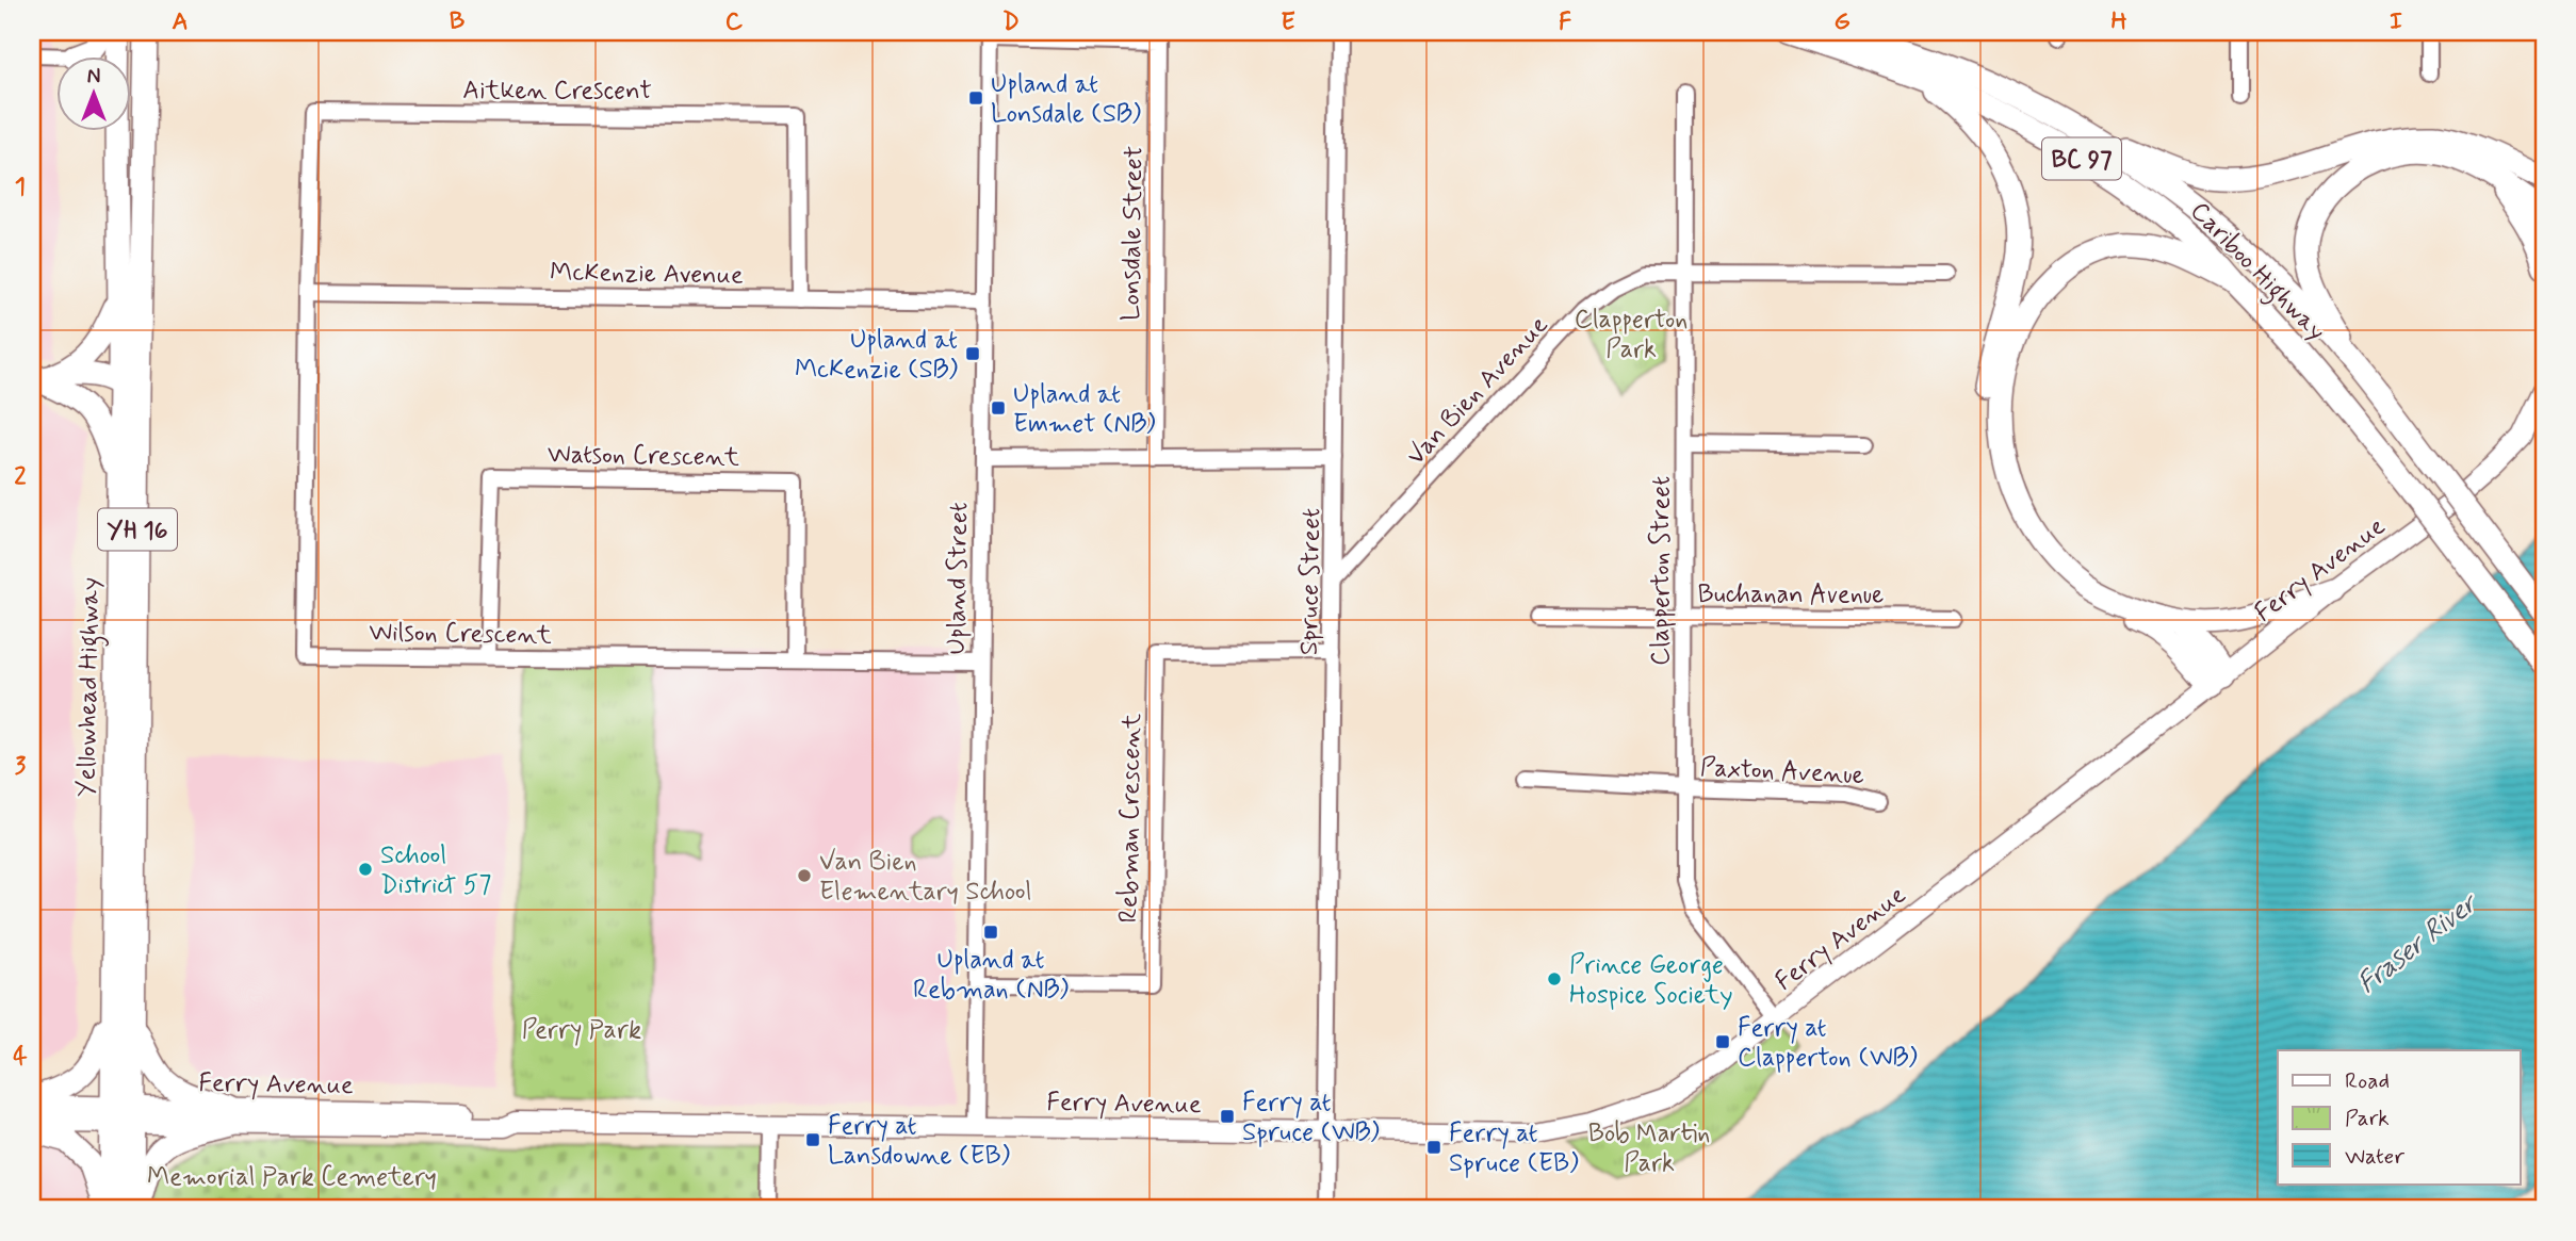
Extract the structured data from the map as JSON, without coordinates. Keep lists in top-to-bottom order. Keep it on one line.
{"streets":{"highway":["BC 97","Cariboo Highway","YH 16","Yellowhead Highway"],"main road":["Ferry Avenue"],"street":["Aitken Crescent","Lonsdale Street","McKenzie Avenue","Van Bien Avenue","Watson Crescent","Clapperton Street","Upland Street","Spruce Street","Buchanan Avenue","Wilson Crescent","Paxton Avenue","Rebman Crescent"]},"crossings":[["Aitken Crescent","McKenzie Avenue"],["Aitken Crescent","Wilson Crescent"],["Lonsdale Street","Upland Street"],["McKenzie Avenue","Upland Street"],["McKenzie Avenue","Wilson Crescent"],["Van Bien Avenue","Clapperton Street"],["Van Bien Avenue","Spruce Street"],["Watson Crescent","Wilson Crescent"],["Ferry Avenue","Clapperton Street"],["Ferry Avenue","Upland Street"],["Ferry Avenue","Spruce Street"],["Ferry Avenue","Yellowhead Highway"],["Clapperton Street","Buchanan Avenue"],["Clapperton Street","Paxton Avenue"],["Upland Street","Wilson Crescent"],["Upland Street","Rebman Crescent"],["Spruce Street","Rebman Crescent"]],"water":["Fraser River"],"parks":["Clapperton Park","Perry Park","Bob Martin Park","Memorial Park Cemetery"],"places":{"transit":["Upland at Lonsdale (SB)","Upland at McKenzie (SB)","Upland at Emmet (NB)","Upland at Rebman (NB)","Ferry at Clapperton (WB)","Ferry at Spruce (WB)","Ferry at Lansdowne (EB)","Ferry at Spruce (EB)"],"other":["School District 57","Van Bien Elementary School","Prince George Hospice Society"]},"legend":["Road","Park","Water"],"north":"top","grid":{"columns":["A","B","C","D","E","F","G","H","I"],"rows":["1","2","3","4"]}}
